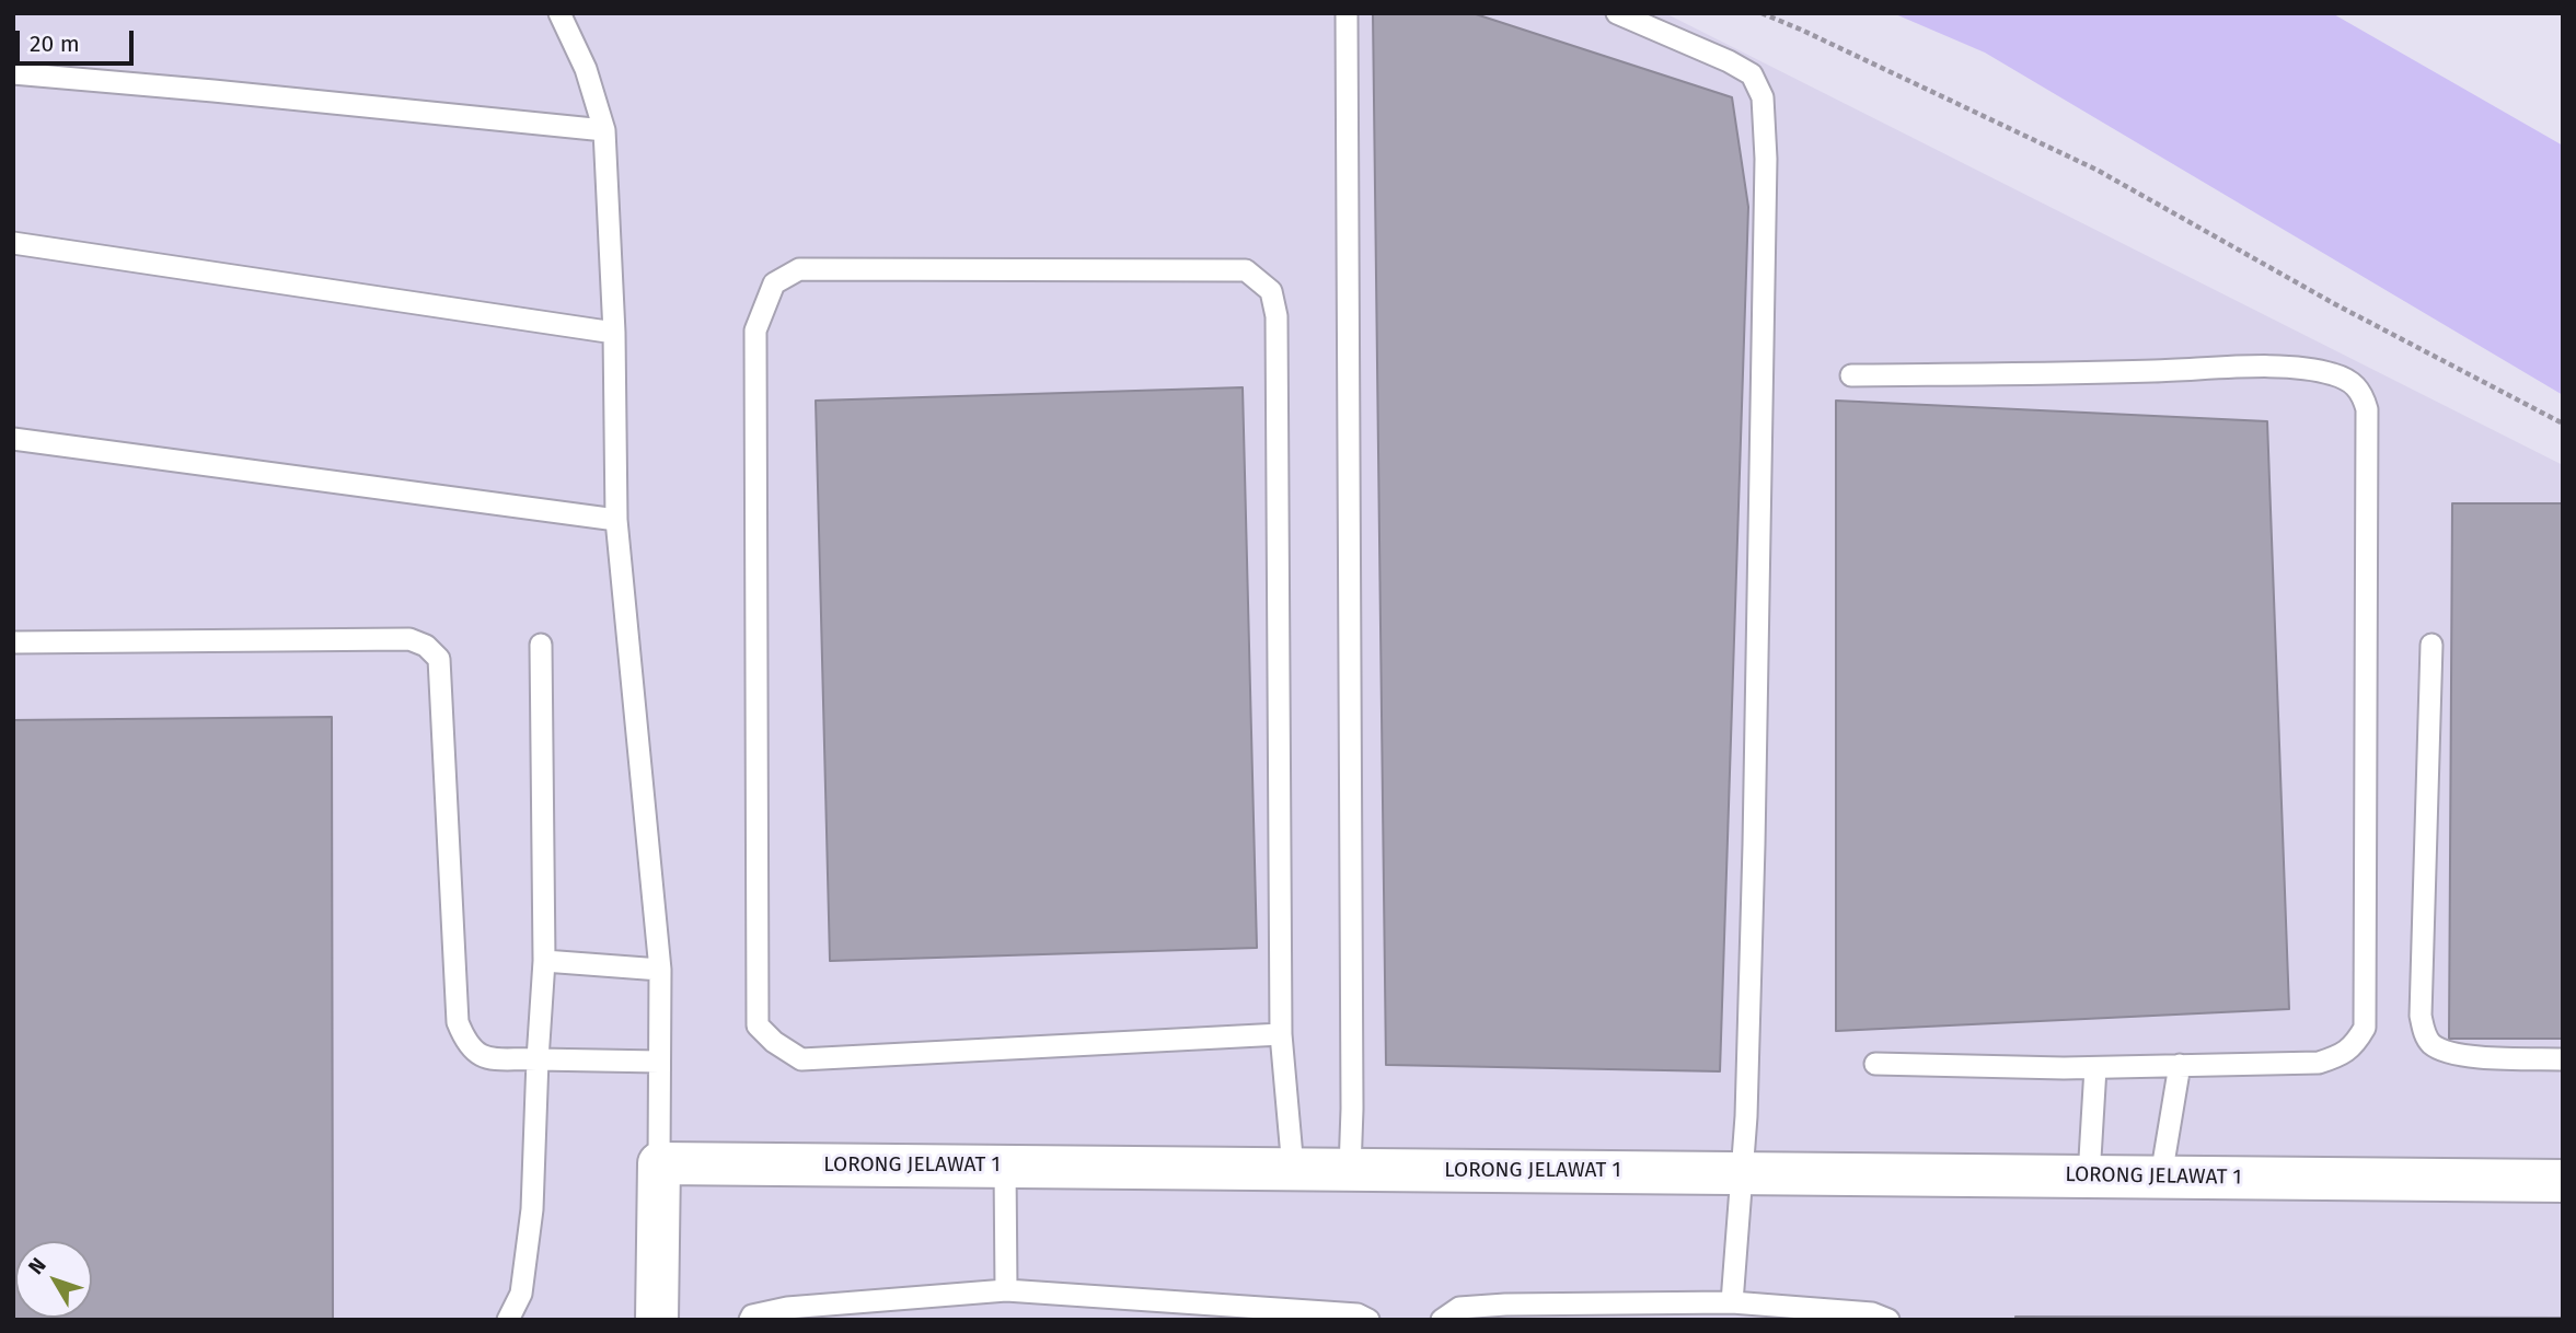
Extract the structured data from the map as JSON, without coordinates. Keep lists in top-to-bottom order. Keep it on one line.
{"streets":{"street":["LORONG JELAWAT 1"]},"scale_bar":"20 m","north":"top left"}
